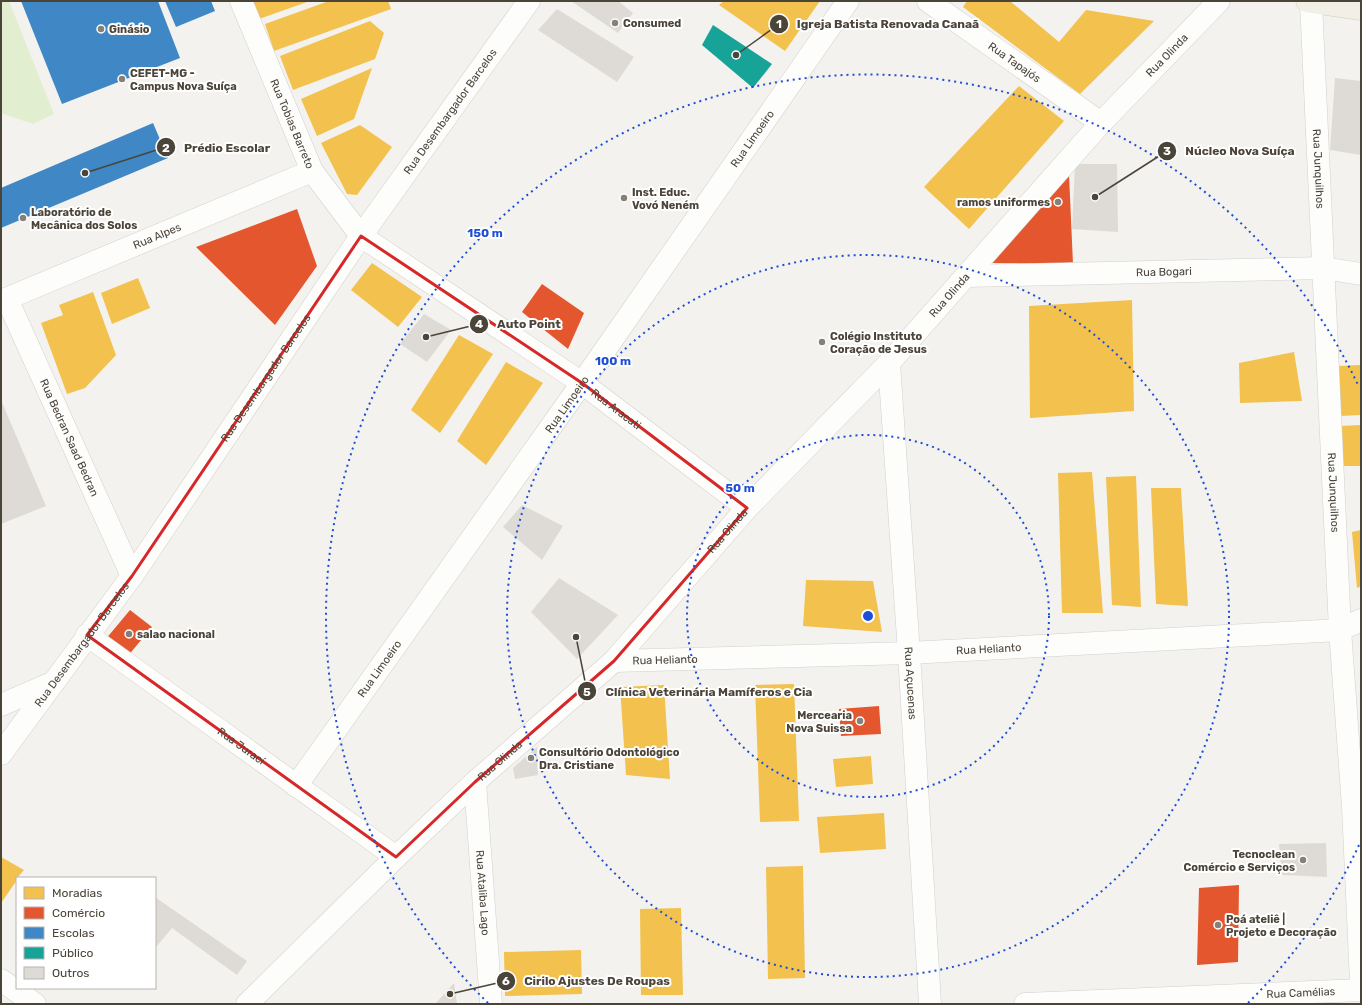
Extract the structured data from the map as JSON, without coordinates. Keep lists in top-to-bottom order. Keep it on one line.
{"streets":{"street":["Rua Olinda","Rua Tapajós","Rua Desembargador Barcelos","Rua Tobias Barreto","Rua Limoeiro","Rua Junquilhos","Rua Alpes","Rua Bogari","Rua Aracati","Rua Bedran Saad Bedran","Rua Helianto","Rua Açucenas","Rua Jurací","Rua Ataliba Lago","Rua Camélias"]},"crossings":[["Rua Olinda","Rua Tapajós"],["Rua Olinda","Rua Bogari"],["Rua Olinda","Rua Aracati"],["Rua Olinda","Rua Helianto"],["Rua Olinda","Rua Açucenas"],["Rua Olinda","Rua Jurací"],["Rua Olinda","Rua Ataliba Lago"],["Rua Desembargador Barcelos","Rua Tobias Barreto"],["Rua Desembargador Barcelos","Rua Aracati"],["Rua Desembargador Barcelos","Rua Bedran Saad Bedran"],["Rua Desembargador Barcelos","Rua Jurací"],["Rua Tobias Barreto","Rua Alpes"],["Rua Tobias Barreto","Rua Aracati"],["Rua Limoeiro","Rua Aracati"],["Rua Limoeiro","Rua Jurací"],["Rua Junquilhos","Rua Bogari"],["Rua Junquilhos","Rua Helianto"],["Rua Alpes","Rua Bedran Saad Bedran"],["Rua Helianto","Rua Açucenas"]],"places":["Consumed","Ginásio","Igreja Batista Renovada Canaã","CEFET-MG - Campus Nova Suíça","Prédio Escolar","Núcleo Nova Suíça","Inst. Educ. Vovó Neném","ramos uniformes","Laboratório de Mecânica dos Solos","Auto Point","Colégio Instituto Coração de Jesus","salao nacional","Clínica Veterinária Mamíferos e Cia","Mercearia Nova Suissa","Consultório Odontológico Dra. Cristiane","Tecnoclean Comércio e Serviços","Poá ateliê | Projeto e Decoração","Cirilo Ajustes De Roupas"],"legend":["Moradias","Comércio","Escolas","Público","Outros"],"rings":["150 m","100 m","50 m"]}
